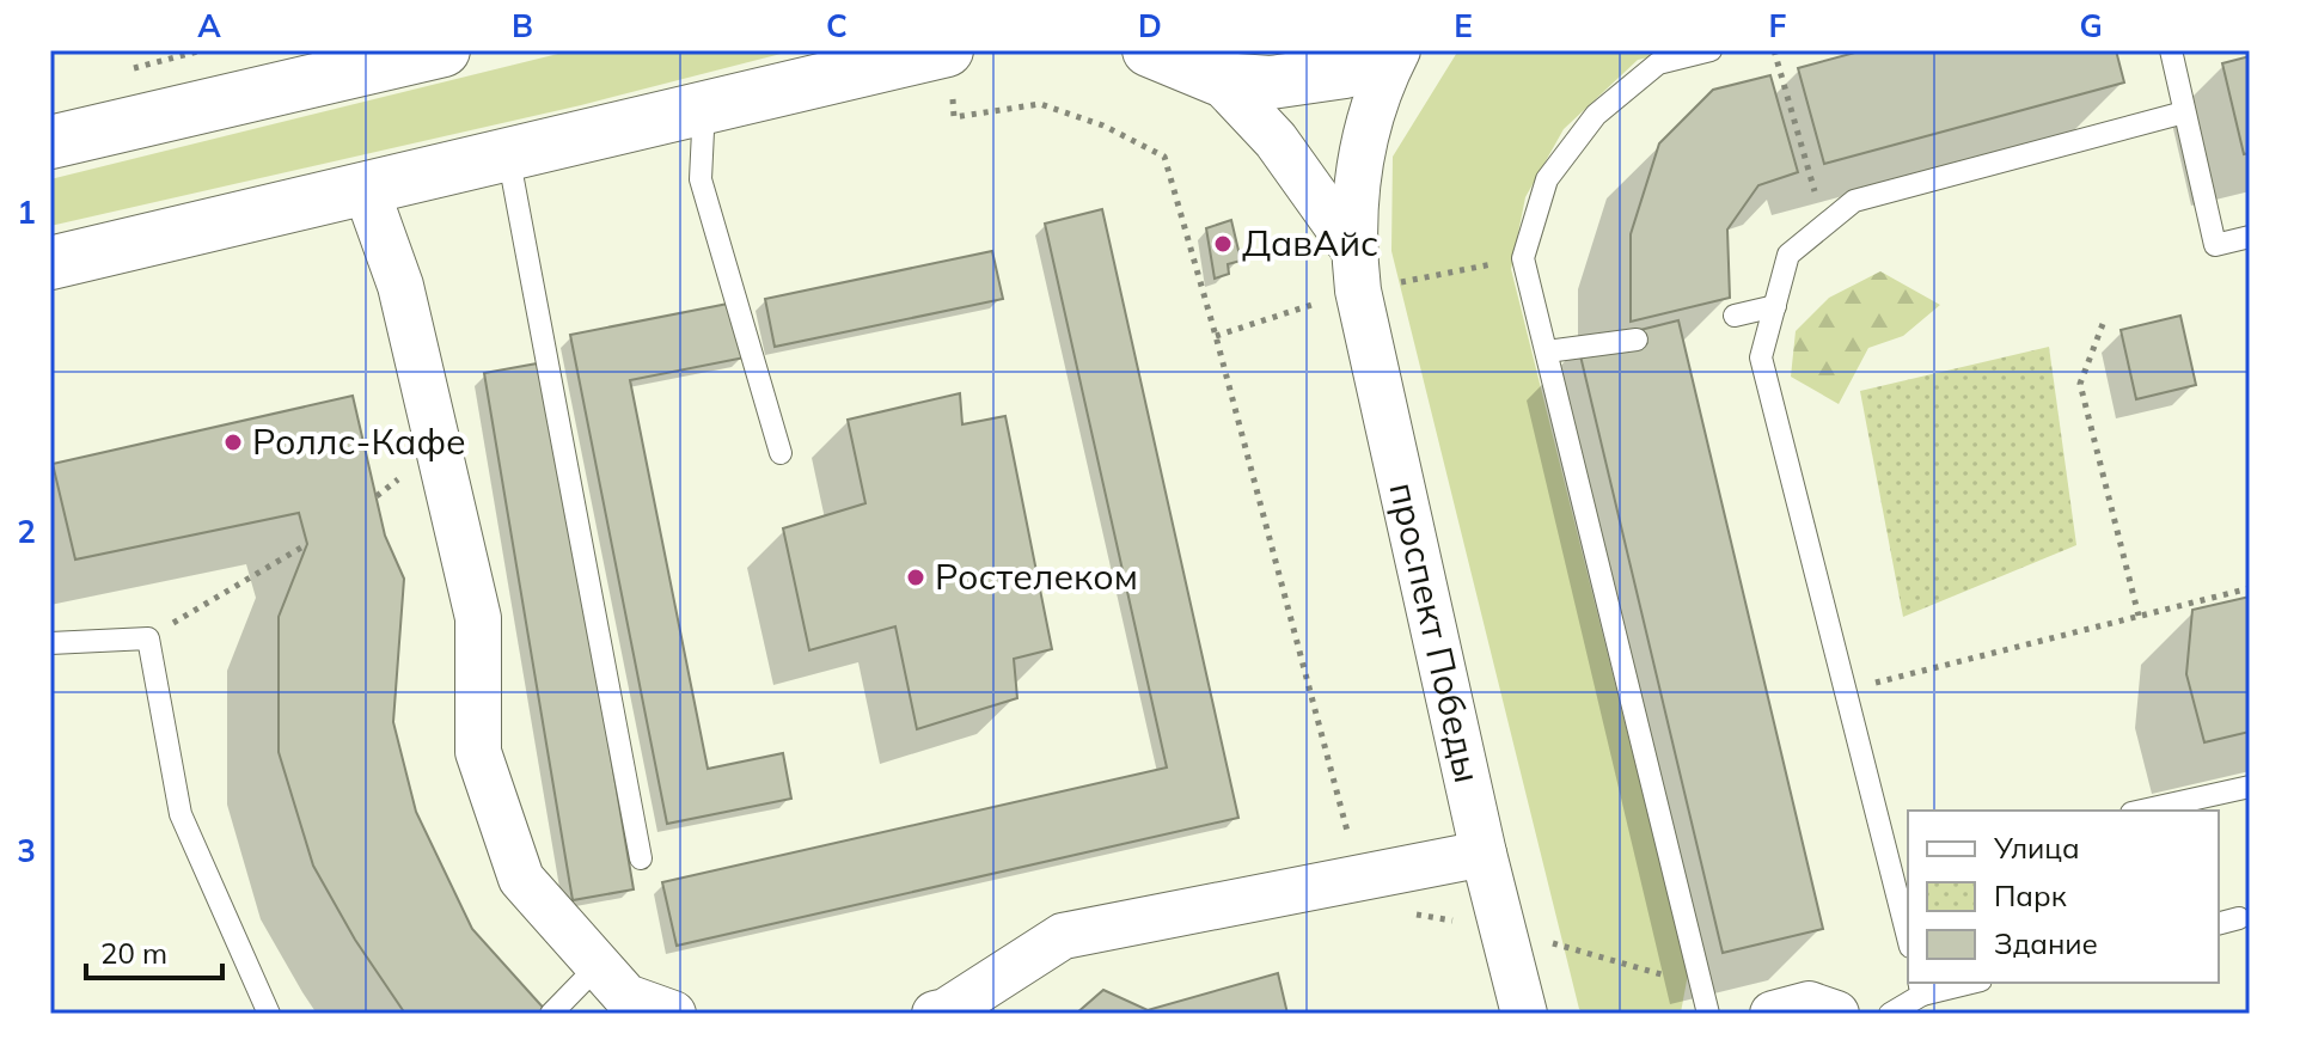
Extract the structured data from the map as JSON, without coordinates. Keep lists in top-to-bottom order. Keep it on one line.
{"streets":{"street":["проспект Победы"]},"places":["ДавАйс","Роллс-Кафе","Ростелеком"],"legend":["Улица","Парк","Здание"],"scale_bar":"20 m","grid":{"columns":["A","B","C","D","E","F","G"],"rows":["1","2","3"]}}
